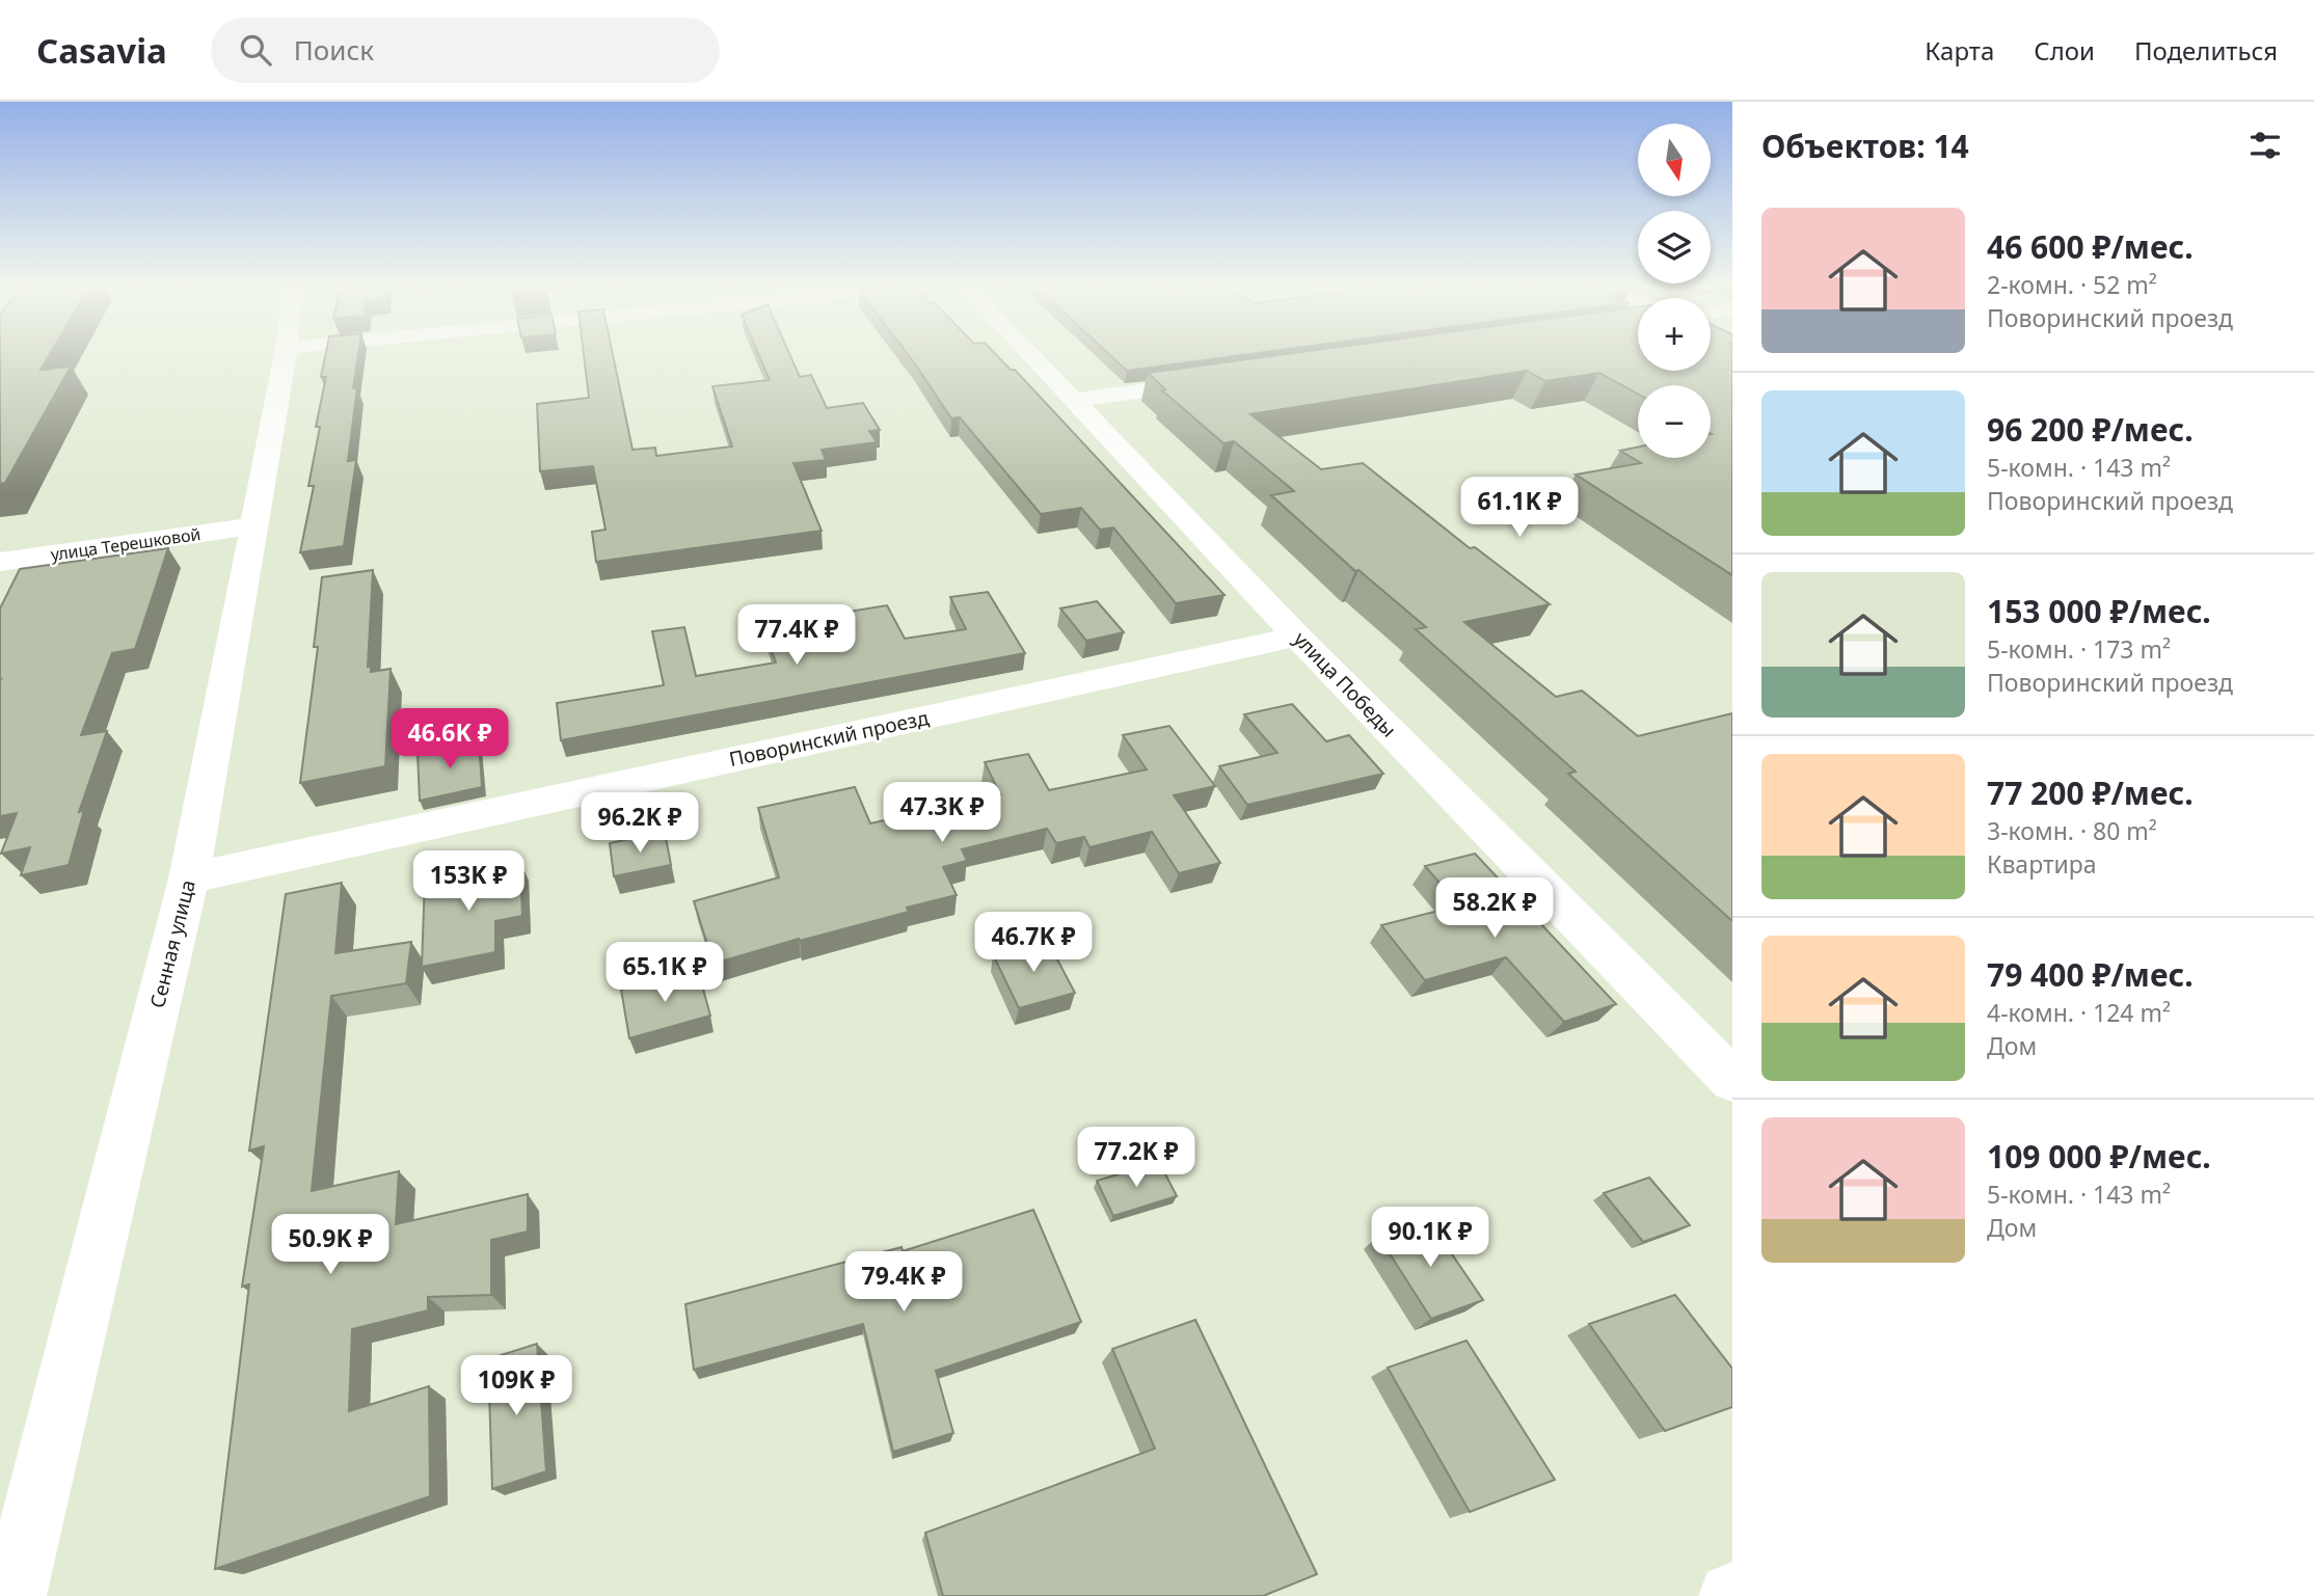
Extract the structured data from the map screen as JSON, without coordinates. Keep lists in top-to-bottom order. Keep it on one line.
{"streets":{"street":["улица Терешковой","улица Победы","Поворинский проезд","Сенная улица"]},"crossings":[["улица Терешковой","Сенная улица"],["улица Победы","Поворинский проезд"],["Поворинский проезд","Сенная улица"]],"north":"bottom","page":{"header":"Casavia","search":"Поиск","nav":["Карта","Слои","Поделиться"],"heading":"Объектов: 14","map_buttons":["+","−"],"list":[{"name":"46 600 ₽/мес.","note":"2-комн. · 52 m² · Поворинский проезд"},{"name":"96 200 ₽/мес.","note":"5-комн. · 143 m² · Поворинский проезд"},{"name":"153 000 ₽/мес.","note":"5-комн. · 173 m² · Поворинский проезд"},{"name":"77 200 ₽/мес.","note":"3-комн. · 80 m² · Квартира"},{"name":"79 400 ₽/мес.","note":"4-комн. · 124 m² · Дом"},{"name":"109 000 ₽/мес.","note":"5-комн. · 143 m² · Дом"}],"price":["61.1K ₽","77.4K ₽","46.6K ₽","47.3K ₽","96.2K ₽","153K ₽","58.2K ₽","46.7K ₽","65.1K ₽","77.2K ₽","90.1K ₽","50.9K ₽","79.4K ₽","109K ₽"]}}
